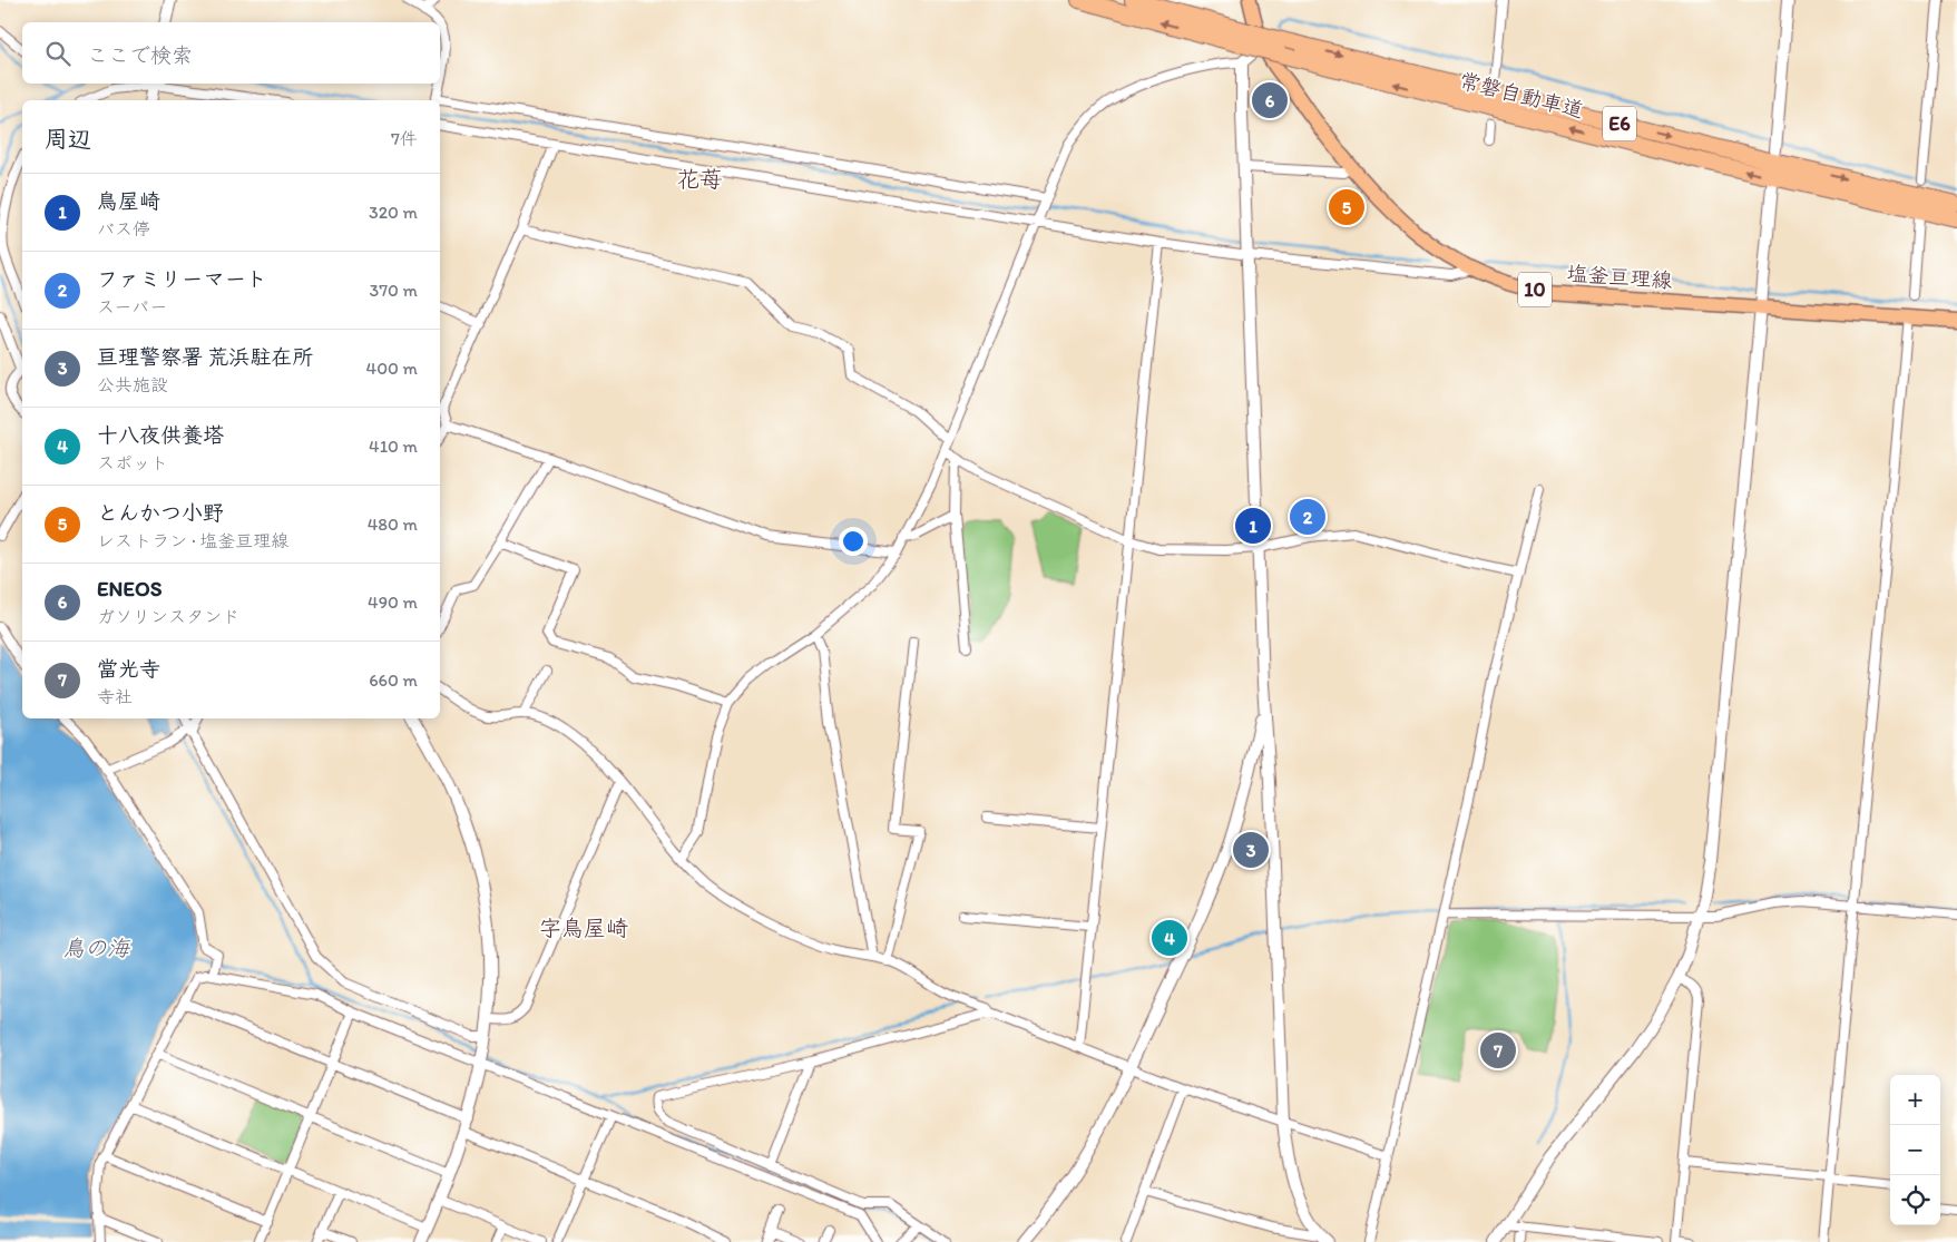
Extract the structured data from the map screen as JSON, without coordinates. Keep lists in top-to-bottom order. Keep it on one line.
{"streets":{"highway":["常磐自動車道","E6"],"main road":["塩釜亘理線","10"]},"districts":["花苺","字鳥屋崎"],"water":["鳥の海"],"page":{"search":"ここで検索","pins":["6","5","2","1","3","4","7"],"heading":["周辺","7件"],"list":[{"mark":"1","name":"鳥屋崎","note":"バス停","value":"320 m"},{"mark":"2","name":"ファミリーマート","note":"スーパー","value":"370 m"},{"mark":"3","name":"亘理警察署 荒浜駐在所","note":"公共施設","value":"400 m"},{"mark":"4","name":"十八夜供養塔","note":"スポット","value":"410 m"},{"mark":"5","name":"とんかつ小野","note":"レストラン · 塩釜亘理線","value":"480 m"},{"mark":"6","name":"ENEOS","note":"ガソリンスタンド","value":"490 m"},{"mark":"7","name":"當光寺","note":"寺社","value":"660 m"}],"map_buttons":["+","−"]}}
